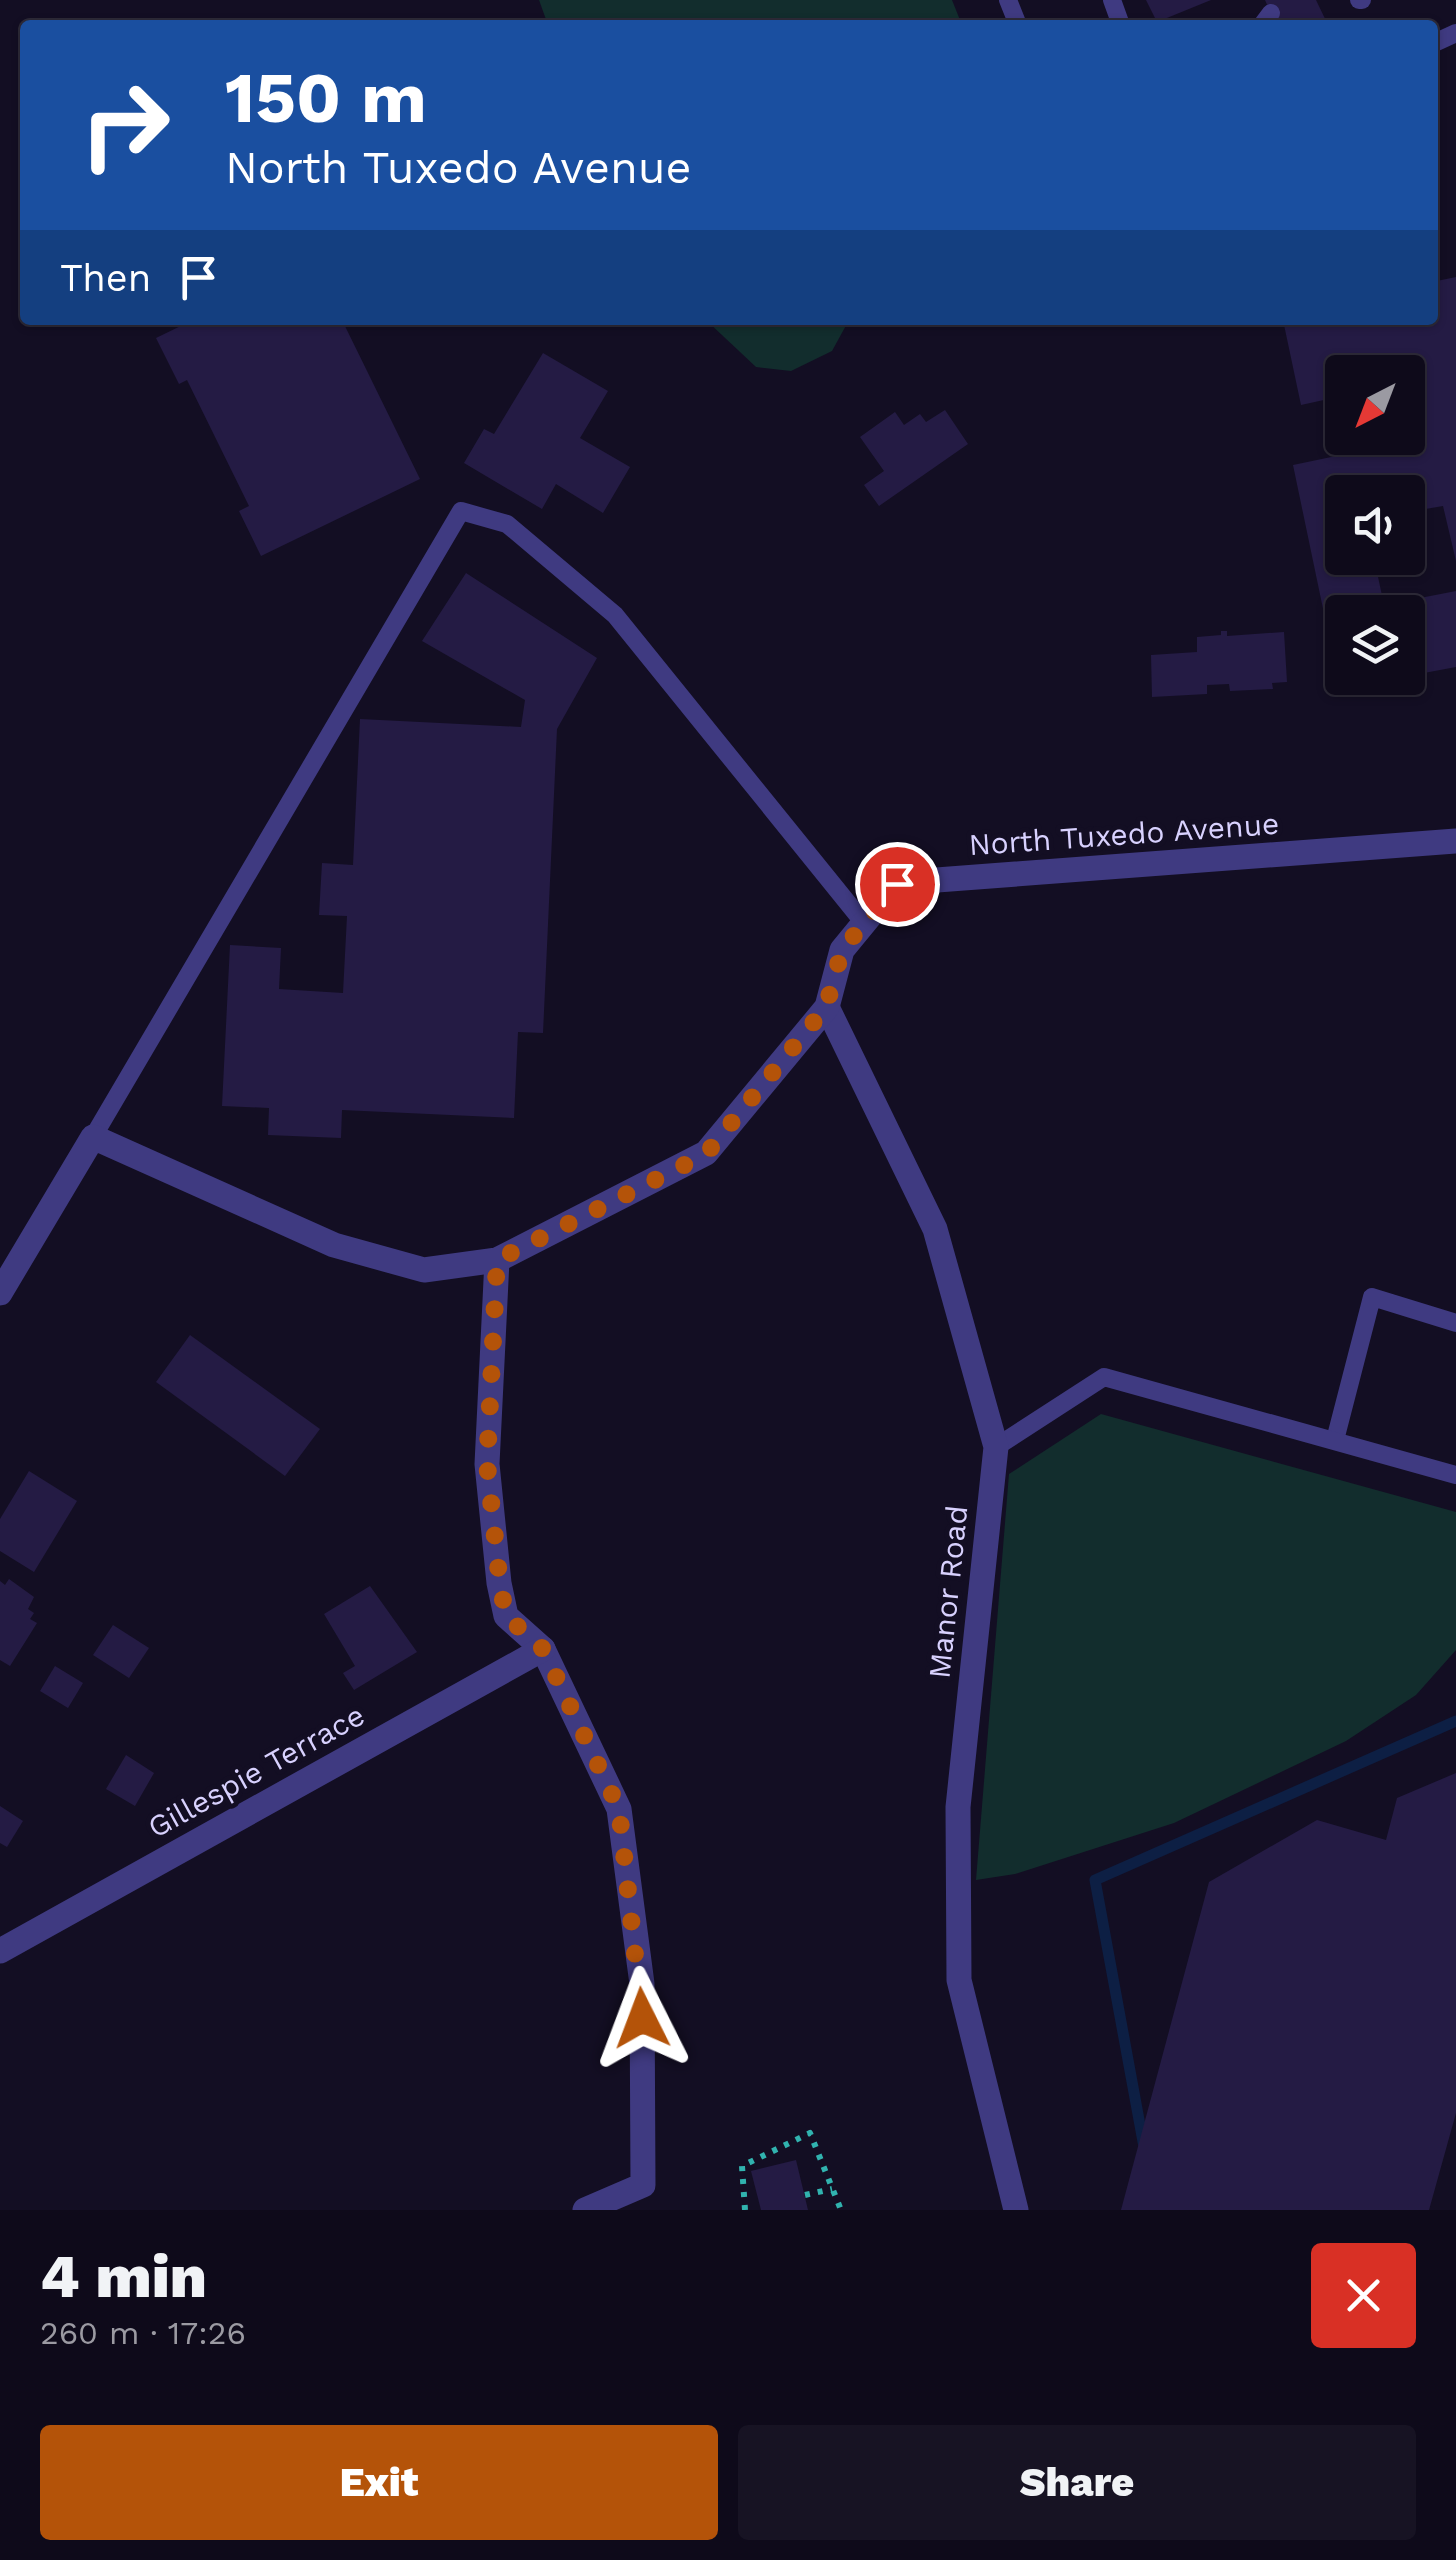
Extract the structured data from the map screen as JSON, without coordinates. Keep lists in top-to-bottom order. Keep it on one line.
{"streets":{"street":["North Tuxedo Avenue","Manor Road","Gillespie Terrace"]},"crossings":[["North Tuxedo Avenue","Manor Road"]],"north":"bottom left","page":{"turn":["150 m","North Tuxedo Avenue"],"then":"Then","heading":["4 min","260 m · 17:26"],"buttons":["Exit","Share"]}}
